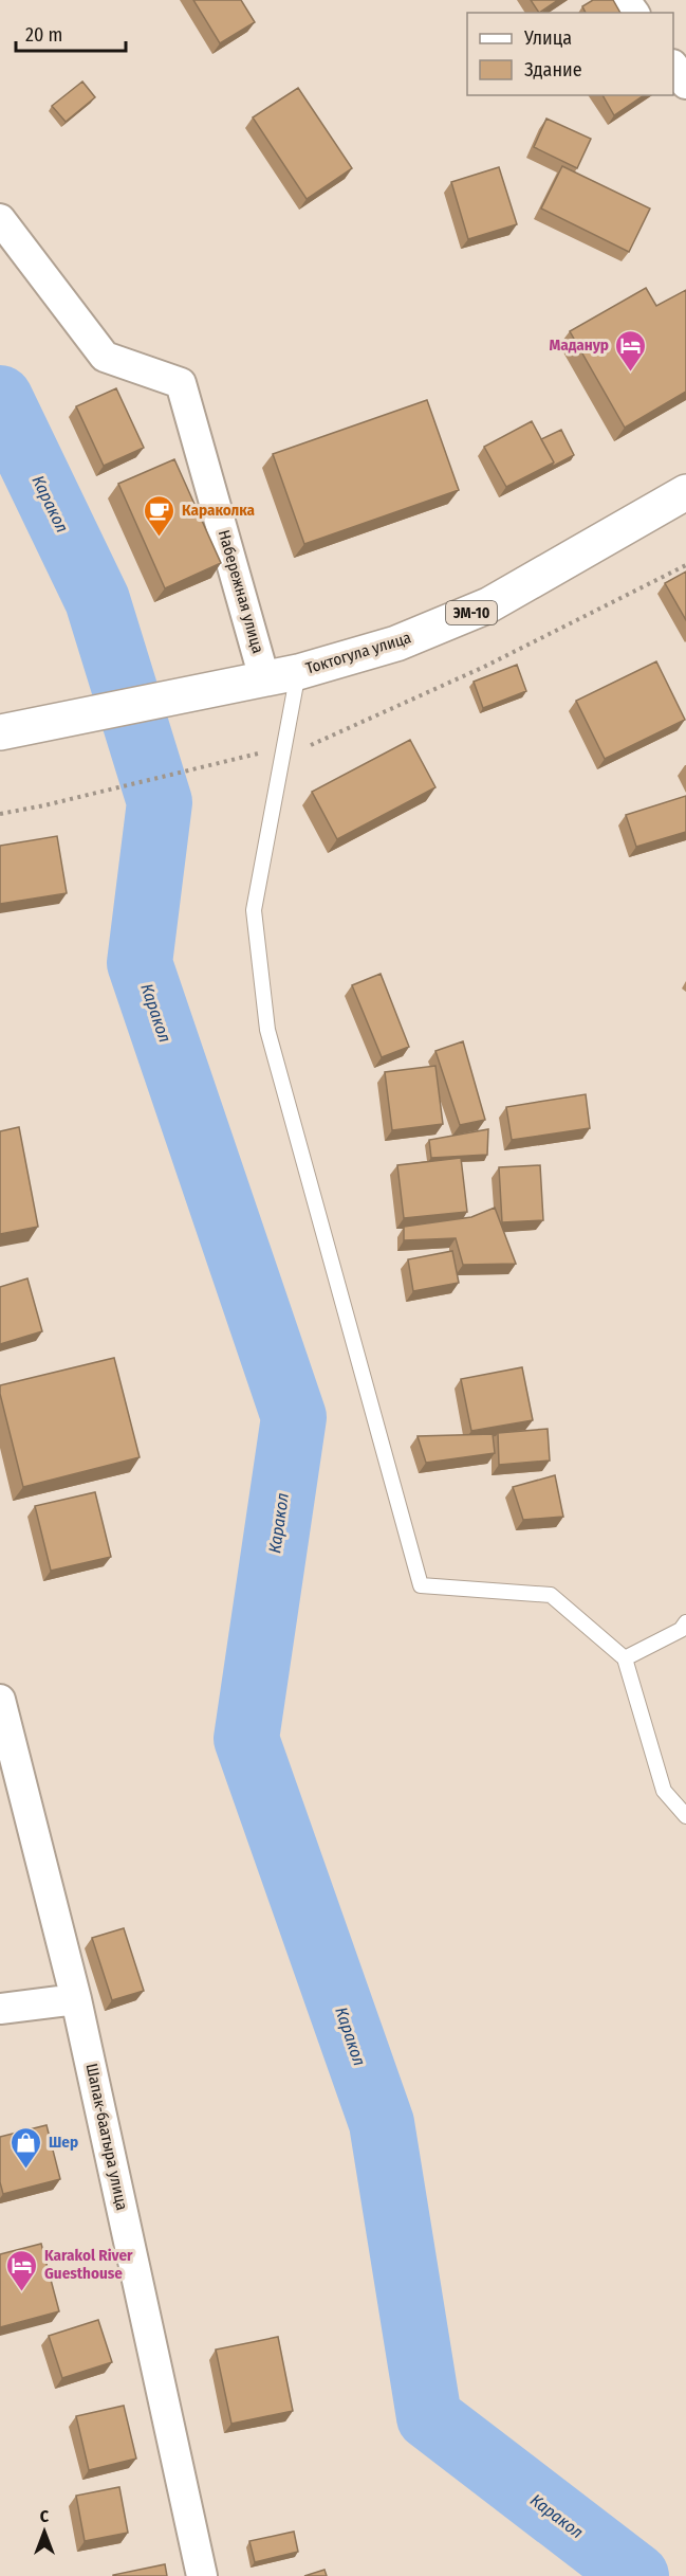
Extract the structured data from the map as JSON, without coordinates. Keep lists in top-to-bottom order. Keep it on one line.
{"streets":{"highway":["ЭМ-10","Токтогула улица"],"street":["Набережная улица","Шапак-баатыра улица"]},"crossings":[["Набережная улица","Токтогула улица"]],"water":["Каракол"],"places":{"hotel":["Маданур","Karakol River Guesthouse"],"cafe":["Караколка"],"shop":["Шер"]},"legend":["Улица","Здание"],"scale_bar":"20 m","north":"top"}
